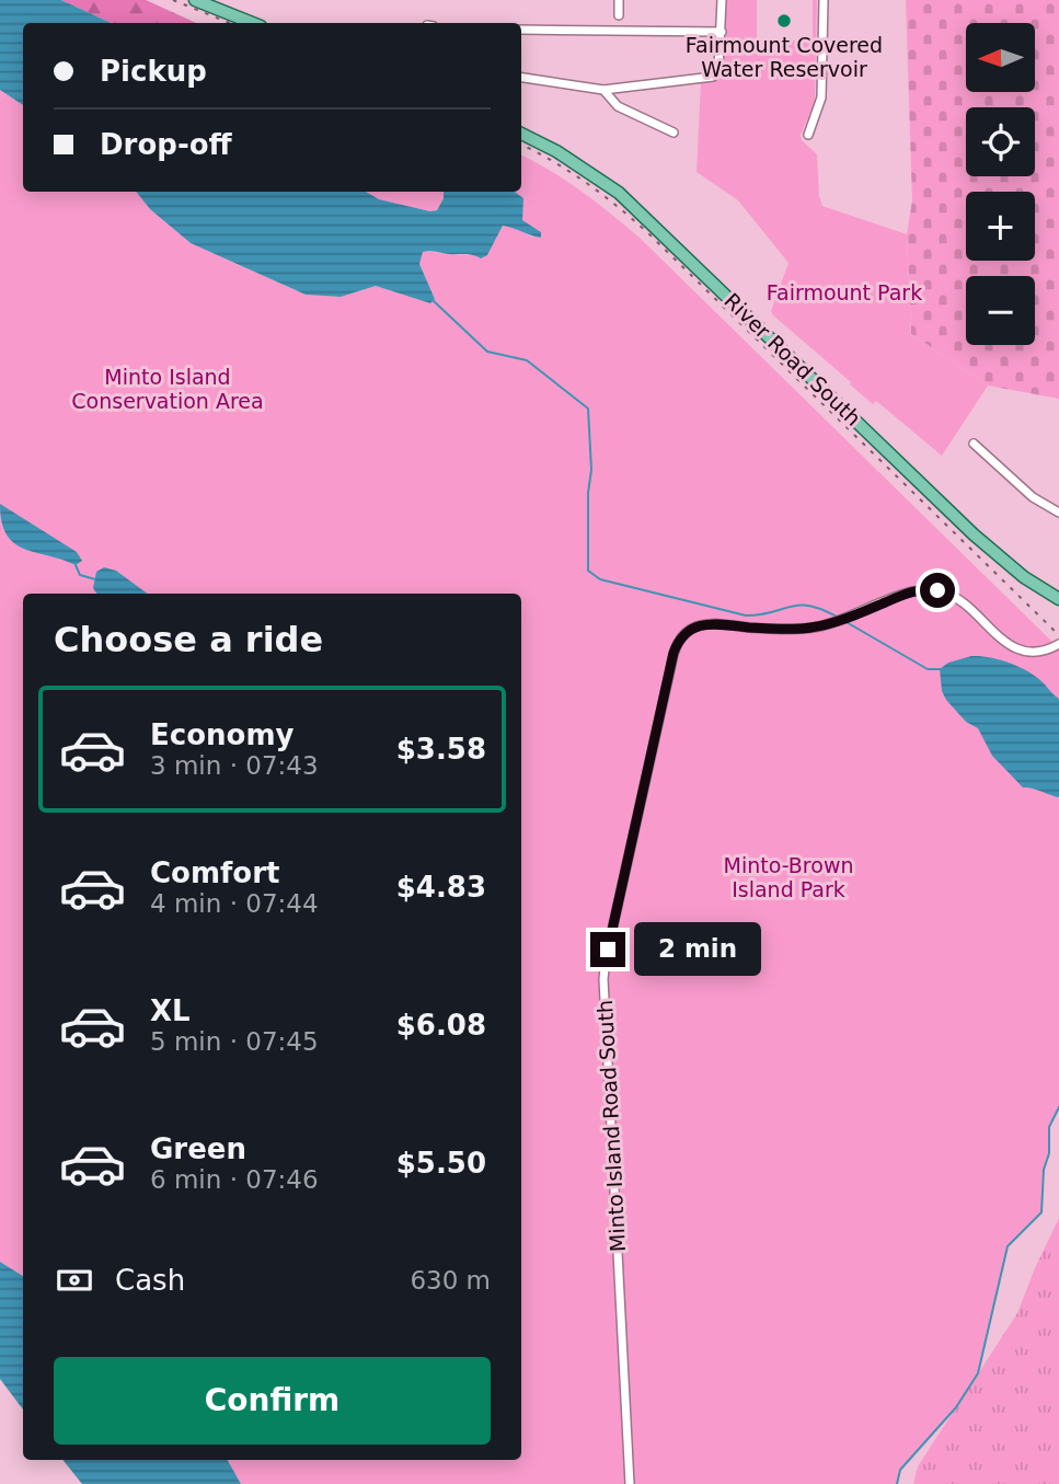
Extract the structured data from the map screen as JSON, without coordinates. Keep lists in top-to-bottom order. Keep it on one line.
{"streets":{"main road":["River Road South"],"street":["Minto Island Road South"]},"parks":["Fairmount Park","Minto Island Conservation Area","Minto-Brown Island Park"],"places":["Fairmount Covered Water Reservoir"],"north":"left","page":{"map_buttons":["+","−"],"banner":["Pickup","Drop-off"],"heading":"Choose a ride","list":[{"name":"Economy","note":"3 min · 07:43","value":"$3.58"},{"name":"Comfort","note":"4 min · 07:44","value":"$4.83"},{"name":"XL","note":"5 min · 07:45","value":"$6.08"},{"name":"Green","note":"6 min · 07:46","value":"$5.50"}],"bubble":"2 min","pay":["Cash","630 m"],"buttons":"Confirm"}}
